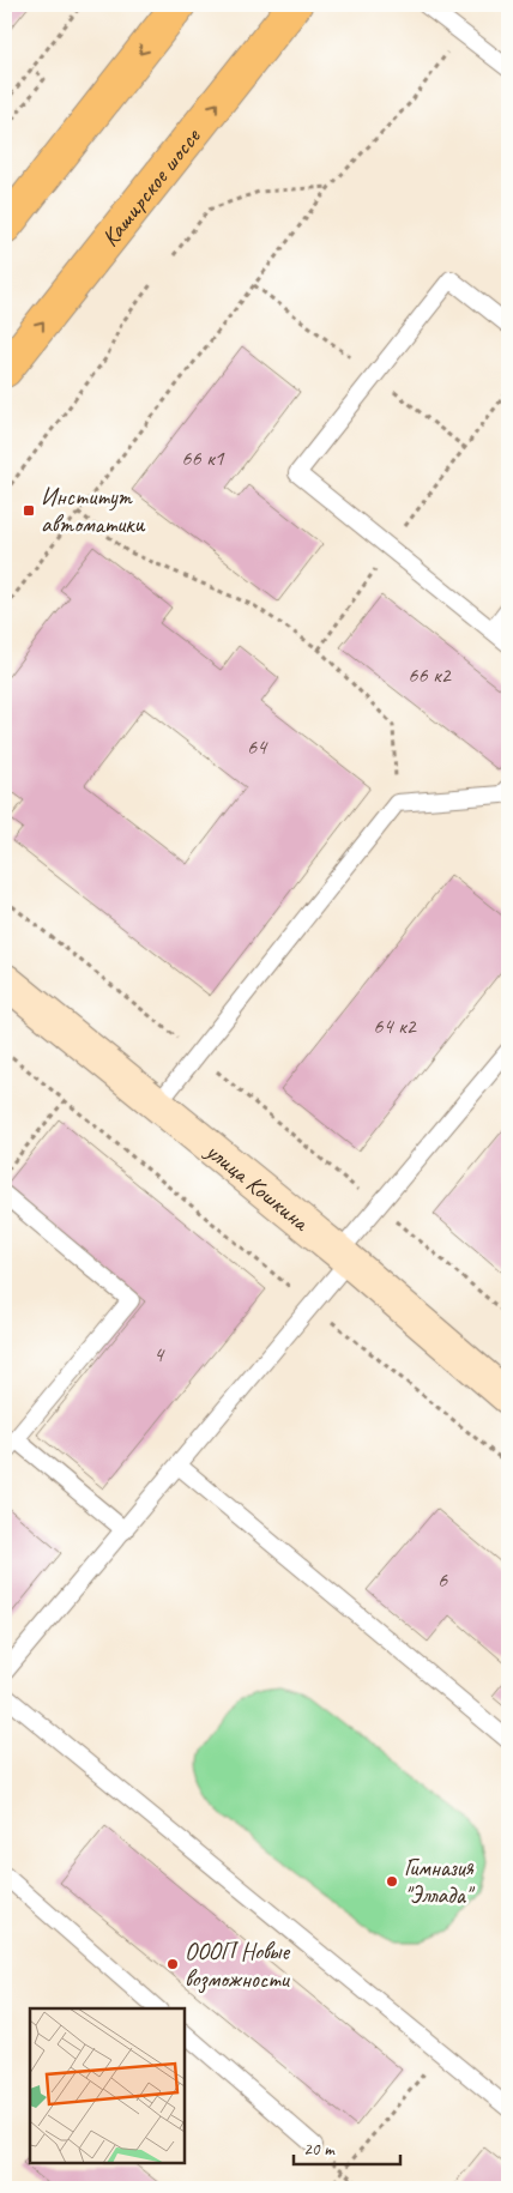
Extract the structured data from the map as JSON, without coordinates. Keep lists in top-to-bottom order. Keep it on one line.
{"streets":{"main road":["Каширское шоссе","улица Кошкина"]},"places":{"transit":["Институт автоматики"],"other":["Гимназия \"Эллада\"","ОООП Новые возможности"]},"house_numbers":["66 к1","66 к2","64","64 к2","4","6"],"scale_bar":"20 m"}
